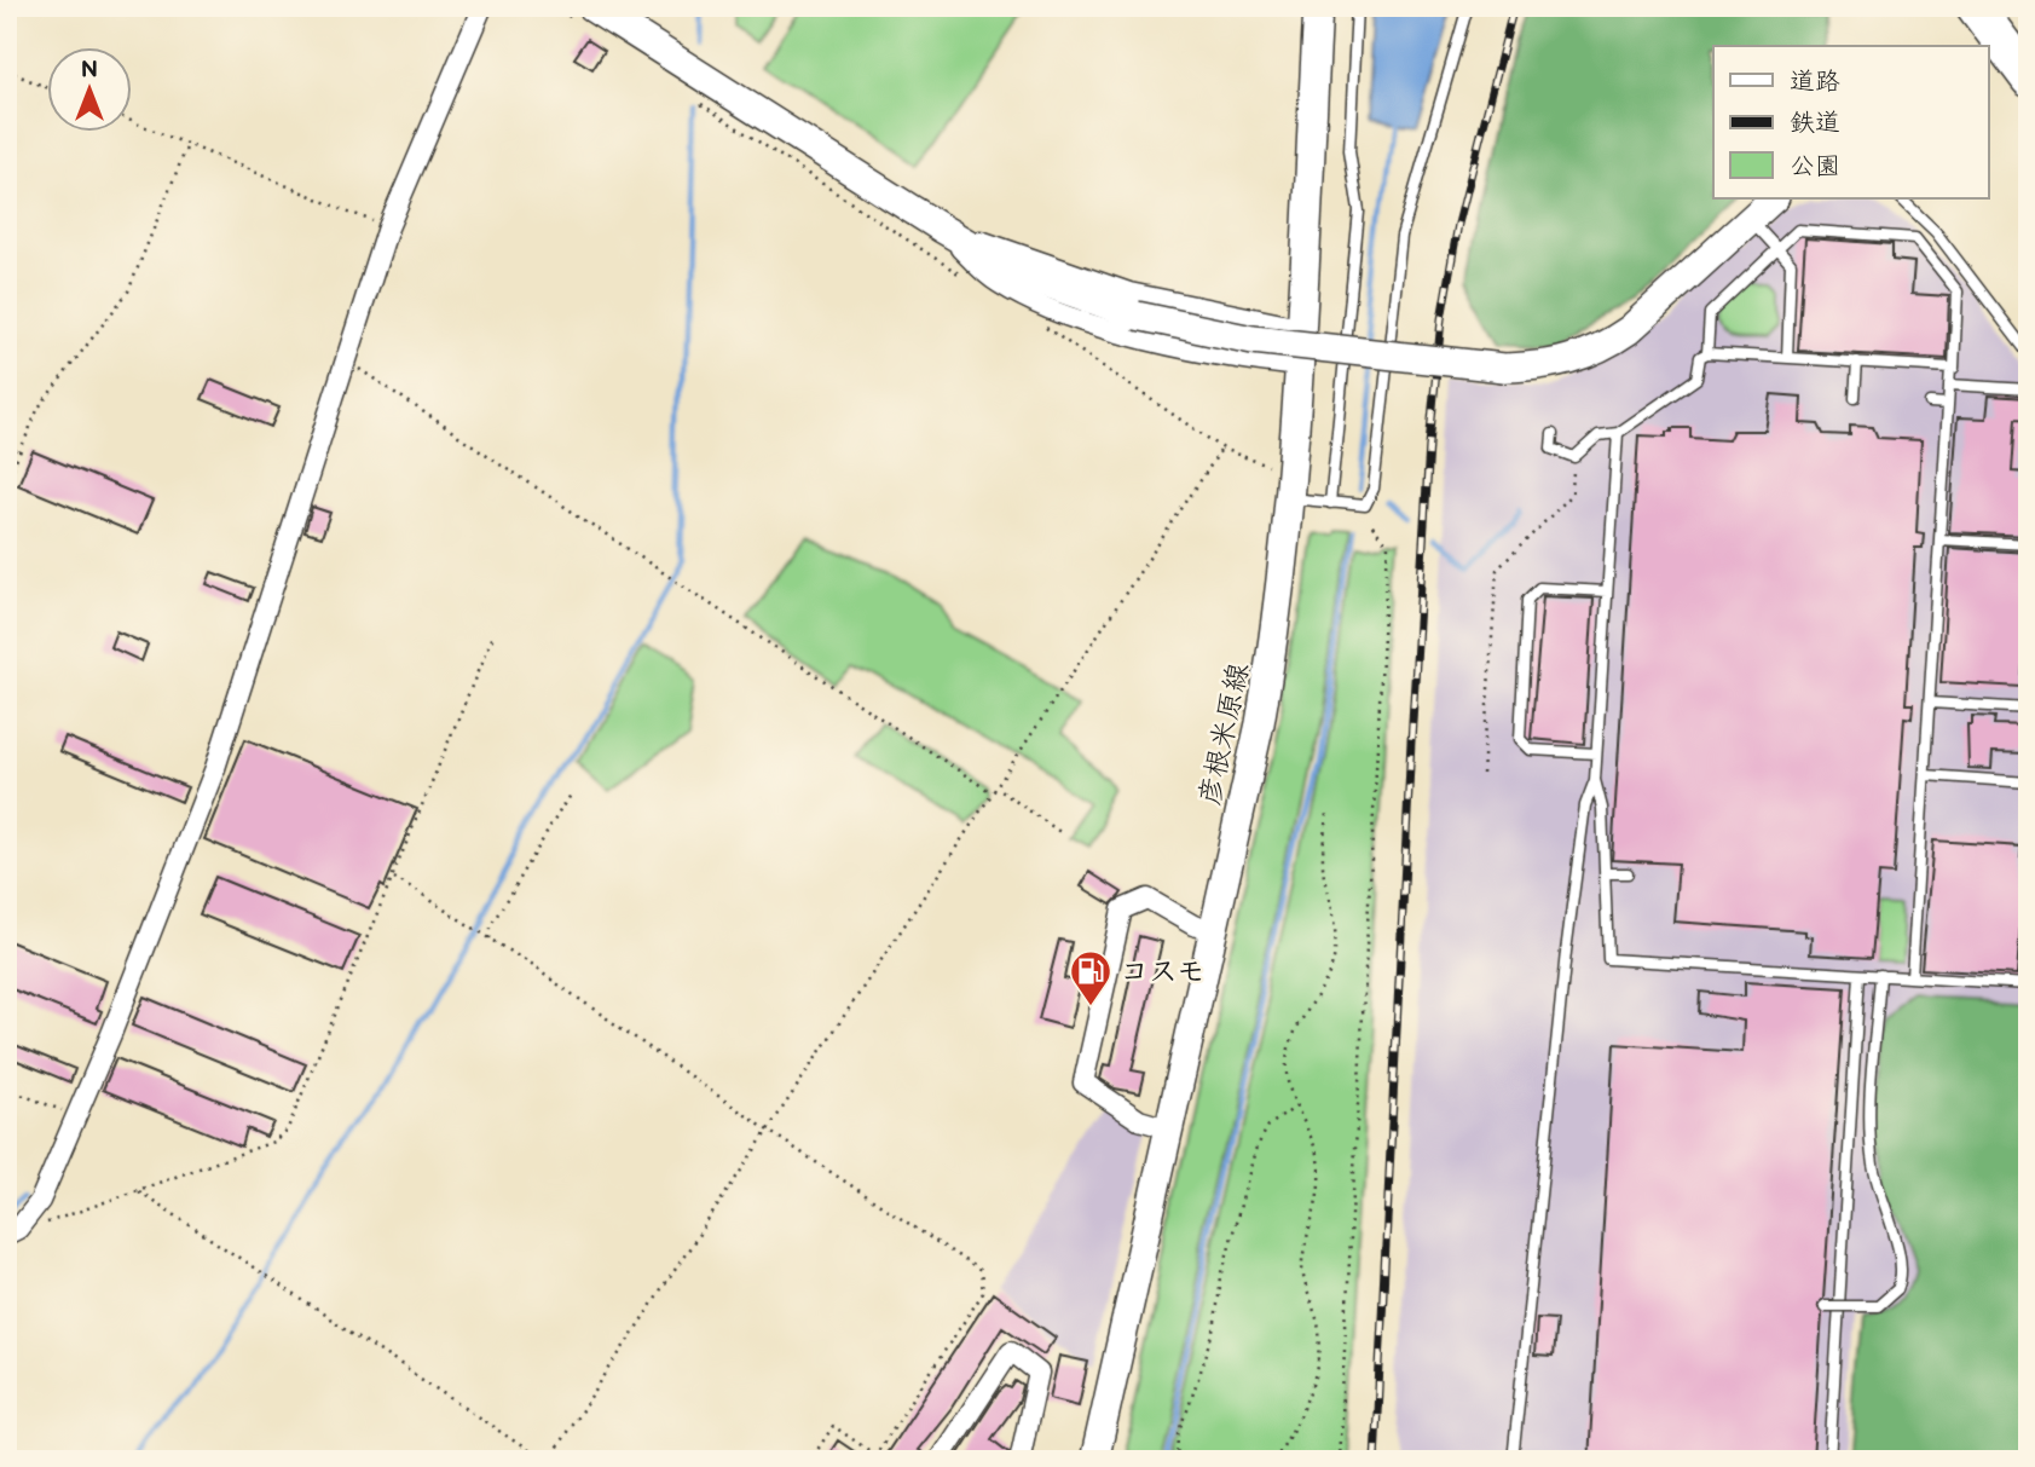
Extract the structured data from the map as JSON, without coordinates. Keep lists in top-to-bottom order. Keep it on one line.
{"streets":{"main road":["彦根米原線"]},"places":{"fuel station":["コスモ"]},"legend":["道路","鉄道","公園"],"north":"top"}
